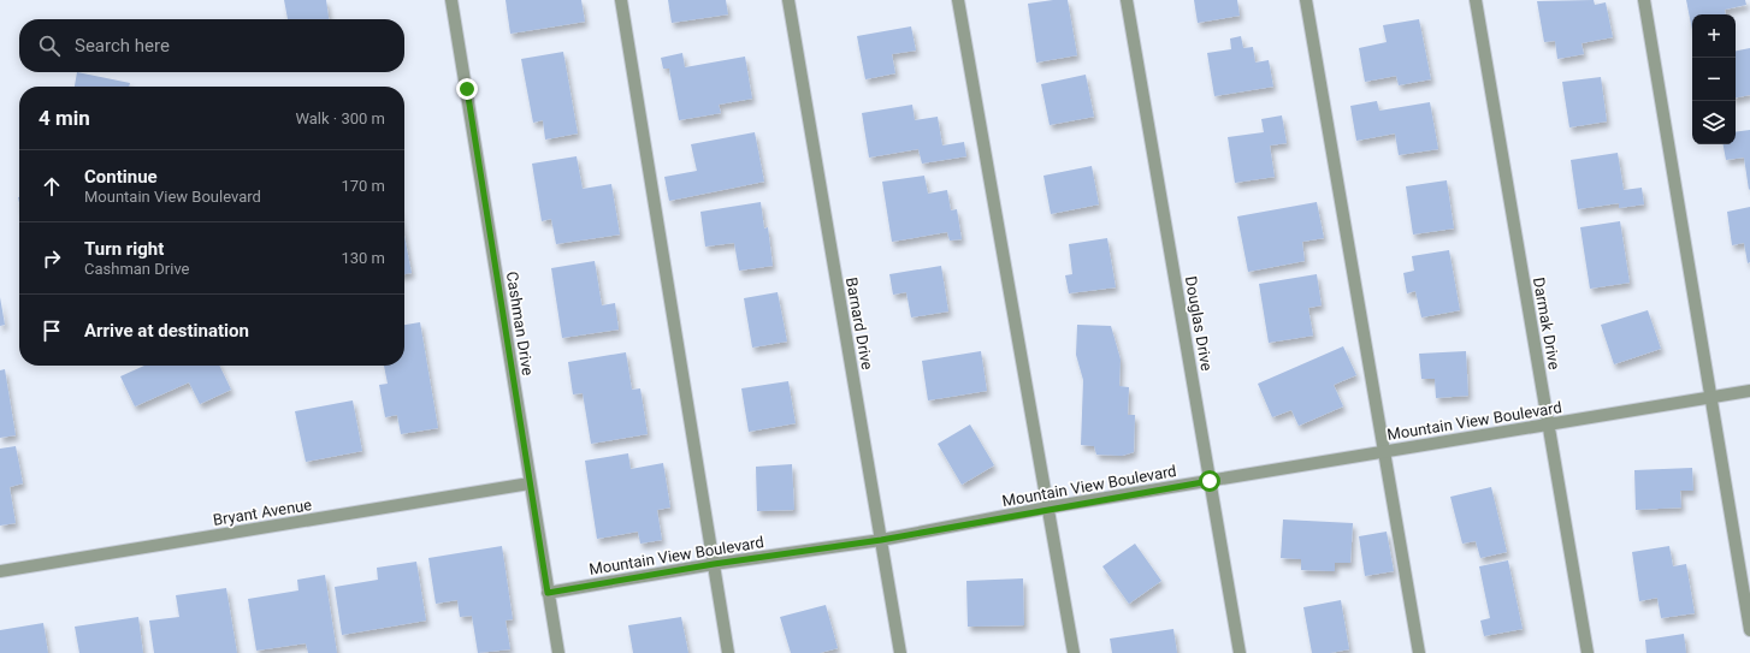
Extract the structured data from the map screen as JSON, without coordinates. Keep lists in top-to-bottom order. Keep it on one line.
{"streets":{"street":["Cashman Drive","Barnard Drive","Douglas Drive","Darmak Drive","Mountain View Boulevard","Bryant Avenue"]},"crossings":[["Cashman Drive","Mountain View Boulevard"],["Cashman Drive","Bryant Avenue"],["Barnard Drive","Mountain View Boulevard"],["Douglas Drive","Mountain View Boulevard"],["Darmak Drive","Mountain View Boulevard"]],"page":{"map_buttons":["+","−"],"search":"Search here","heading":["4 min","Walk · 300 m"],"list":[["Continue","Mountain View Boulevard","170 m"],["Turn right","Cashman Drive","130 m"],"Arrive at destination"]}}
